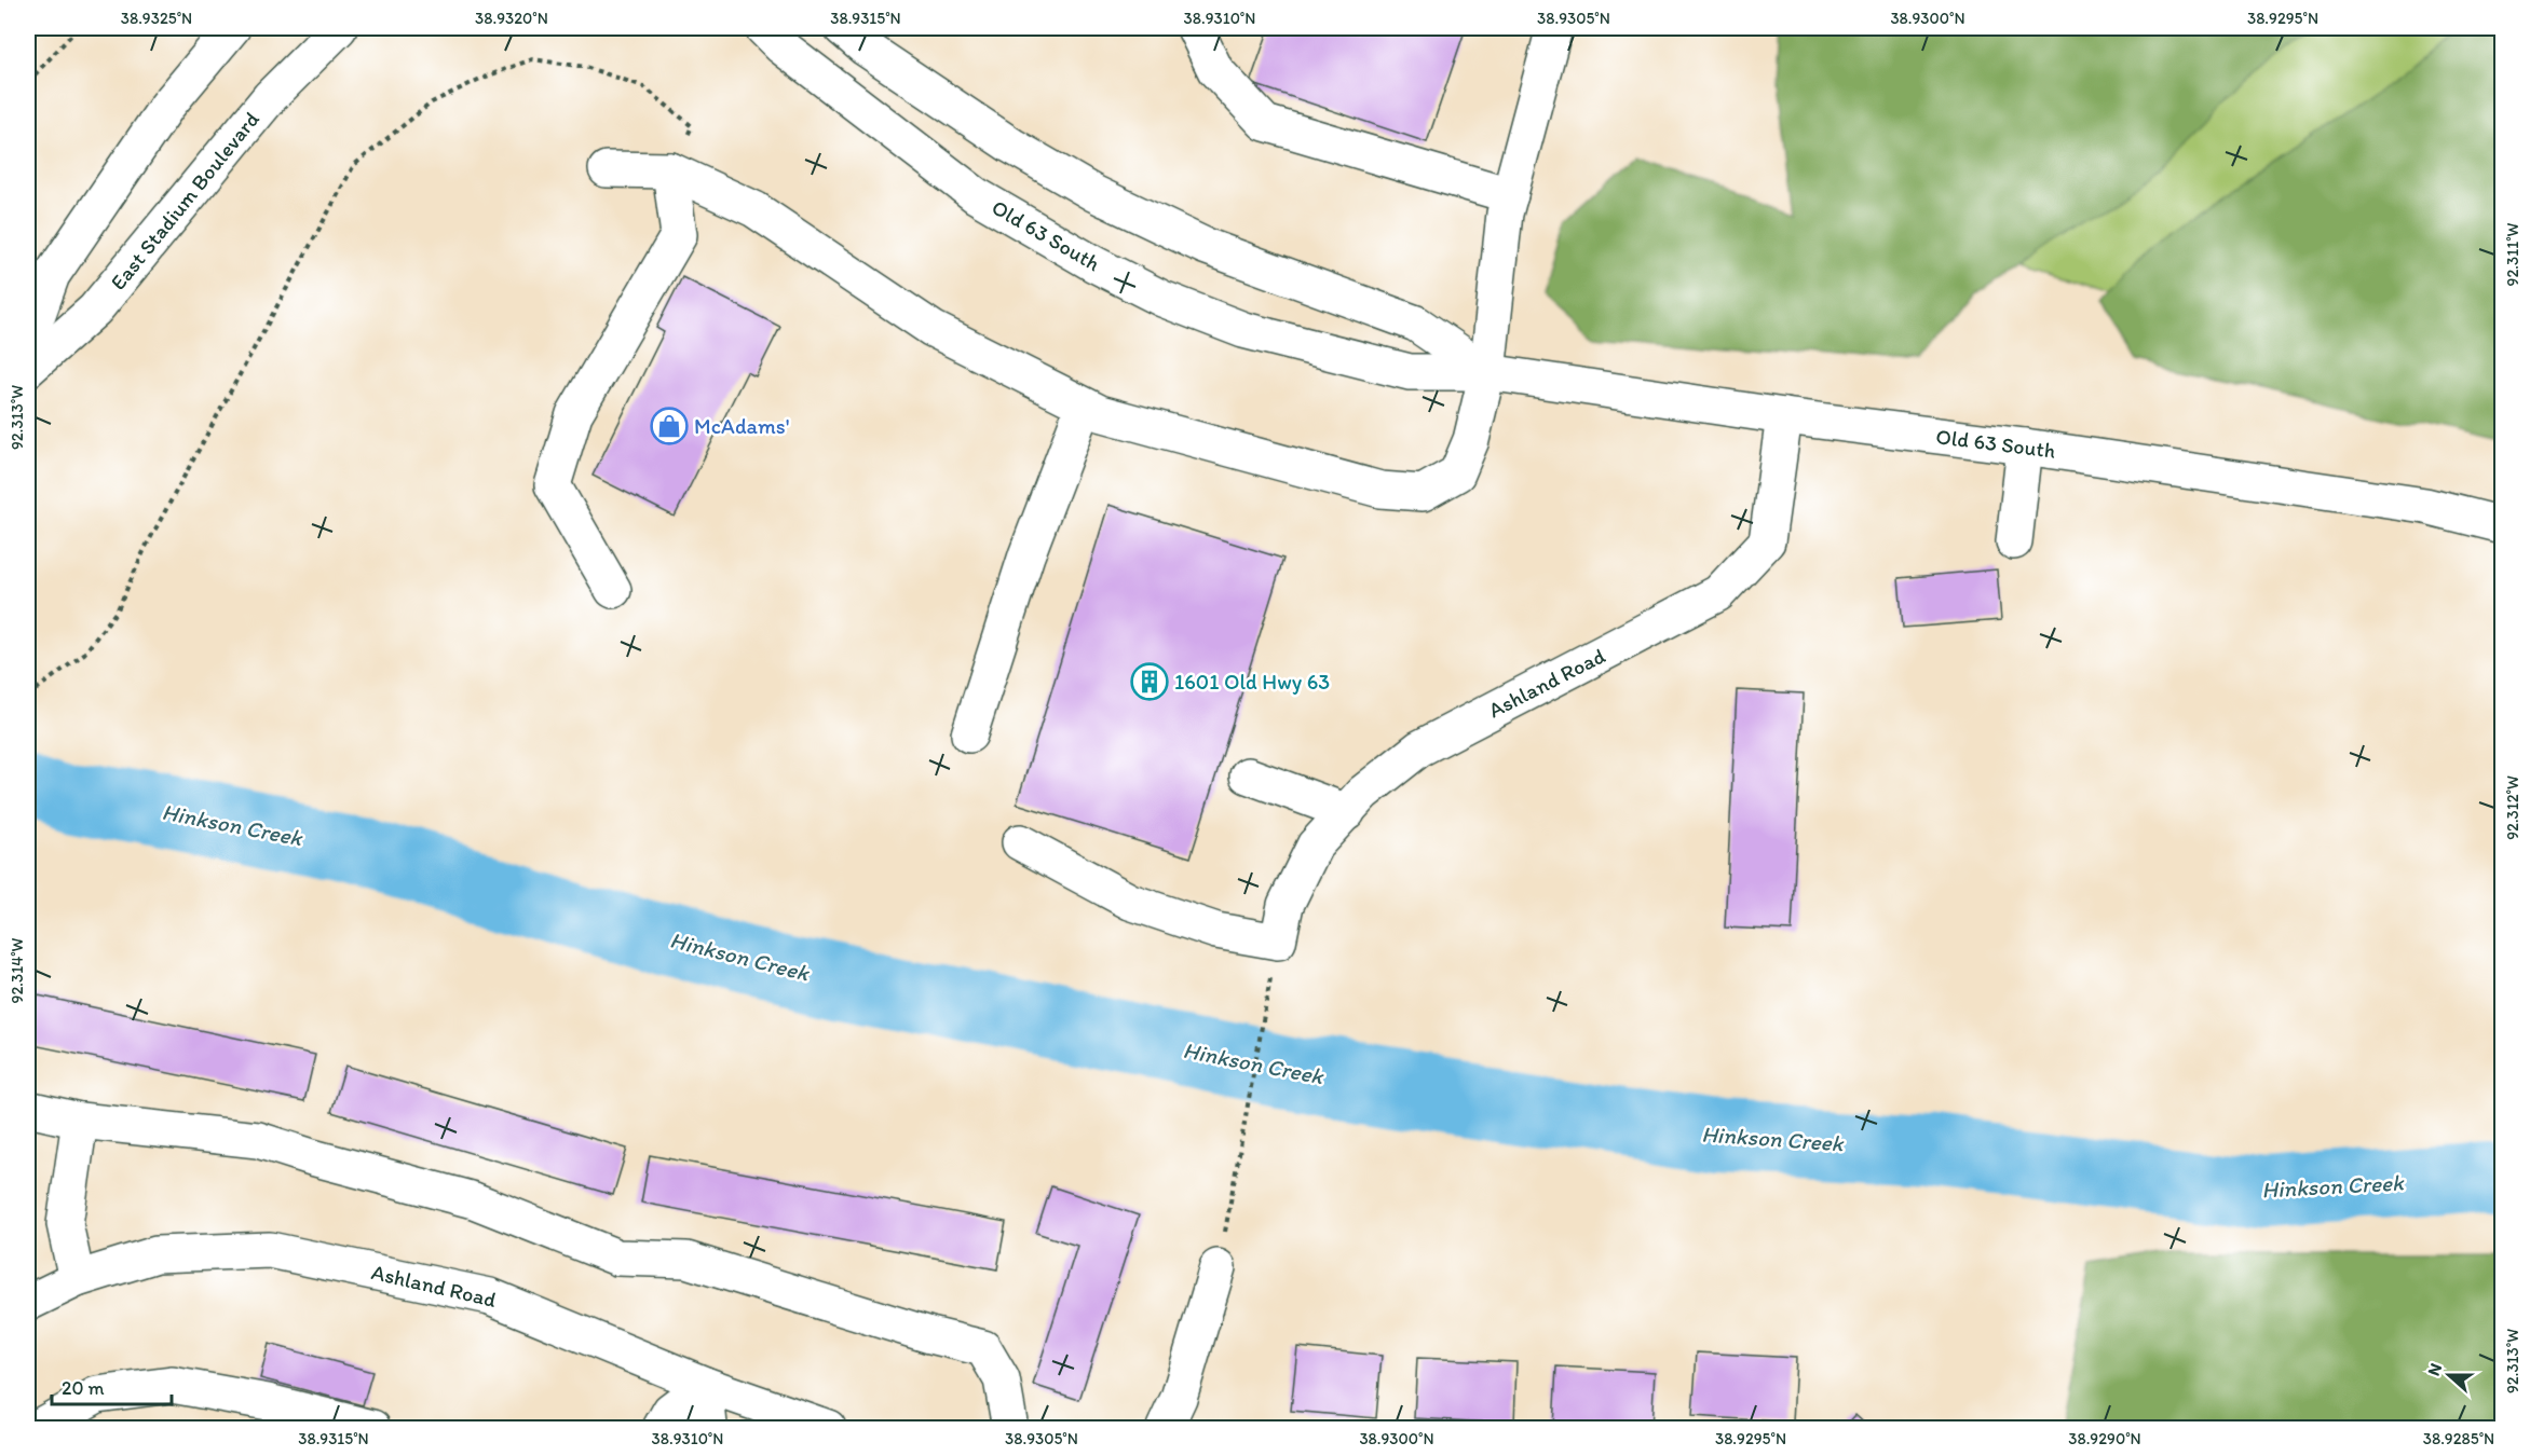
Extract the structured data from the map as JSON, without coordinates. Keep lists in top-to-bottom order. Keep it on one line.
{"streets":{"main road":["East Stadium Boulevard","Old 63 South","Ashland Road"]},"crossings":[["Old 63 South","Ashland Road"]],"water":["Hinkson Creek"],"places":{"shop":["McAdams'"],"building":["1601 Old Hwy 63"]},"scale_bar":"20 m","north":"left","coordinates":["38.9325°N","38.9320°N","38.9315°N","38.9310°N","38.9305°N","38.9300°N","38.9295°N","92.311°W","92.313°W","92.312°W","92.314°W","38.9290°N","38.9285°N"]}
